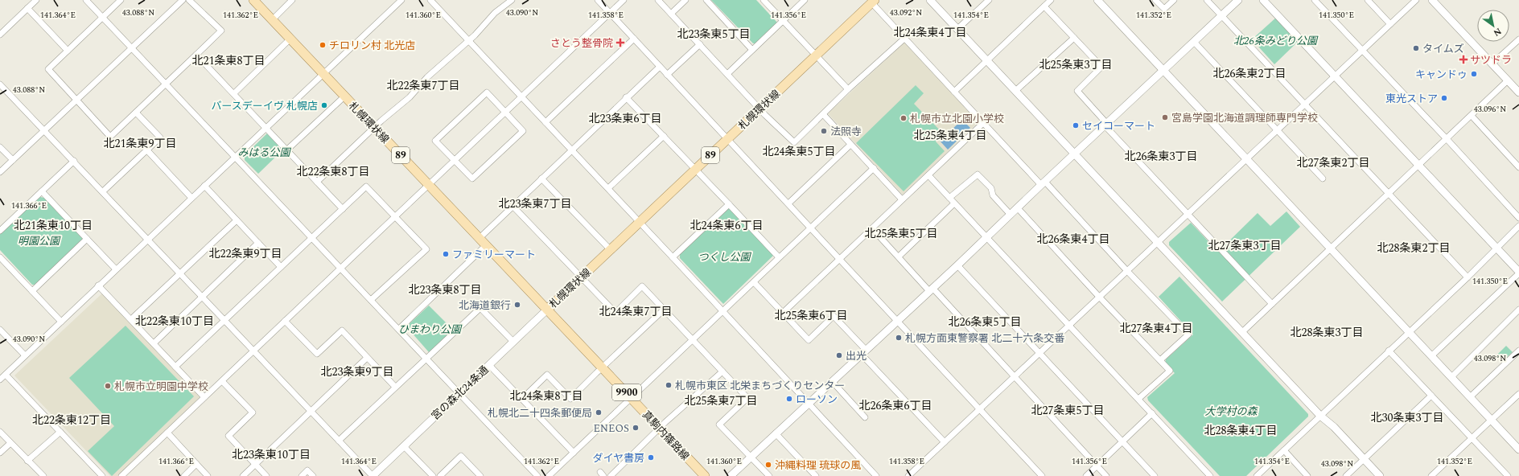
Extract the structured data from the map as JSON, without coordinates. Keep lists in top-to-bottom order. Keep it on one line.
{"streets":{"main road":["札幌環状線","89","9900","真駒内篠路線"],"street":["宮の森北24条通"]},"crossings":[["札幌環状線","宮の森北24条通"],["札幌環状線","真駒内篠路線"],["宮の森北24条通","真駒内篠路線"]],"districts":["北24条東4丁目","北23条東5丁目","北21条東8丁目","北25条東3丁目","北26条東2丁目","北22条東7丁目","北23条東6丁目","北25条東4丁目","北21条東9丁目","北24条東5丁目","北26条東3丁目","北27条東2丁目","北22条東8丁目","北23条東7丁目","北21条東10丁目","北24条東6丁目","北25条東5丁目","北26条東4丁目","北27条東3丁目","北28条東2丁目","北22条東9丁目","北23条東8丁目","北24条東7丁目","北25条東6丁目","北22条東10丁目","北26条東5丁目","北27条東4丁目","北28条東3丁目","北23条東9丁目","北24条東8丁目","北25条東7丁目","北26条東6丁目","北27条東5丁目","北30条東3丁目","北22条東12丁目","北28条東4丁目","北23条東10丁目"],"parks":["北26条みどり公園","みはる公園","明園公園","つくし公園","ひまわり公園","大学村の森"],"places":{"health":["さとう整骨院","サツドラ"],"other":["チロリン村 北光店","タイムズ","キャンドゥ","東光ストア","バースデーイヴ 札幌店","宮島学園北海道調理師専門学校","札幌市立北園小学校","セイコーマート","法照寺","ファミリーマート","北海道銀行","札幌方面東警察署 北二十六条交番","出光","札幌市東区 北栄まちづくりセンター","札幌市立明園中学校","ローソン","札幌北二十四条郵便局","ENEOS","ダイヤ書房","沖縄料理 琉球の風"]},"north":"bottom right","coordinates":["43.088°N","43.090°N","43.092°N","141.364°E","141.362°E","141.360°E","141.358°E","141.356°E","141.354°E","141.352°E","141.350°E","43.096°N","141.366°E","43.098°N"]}
